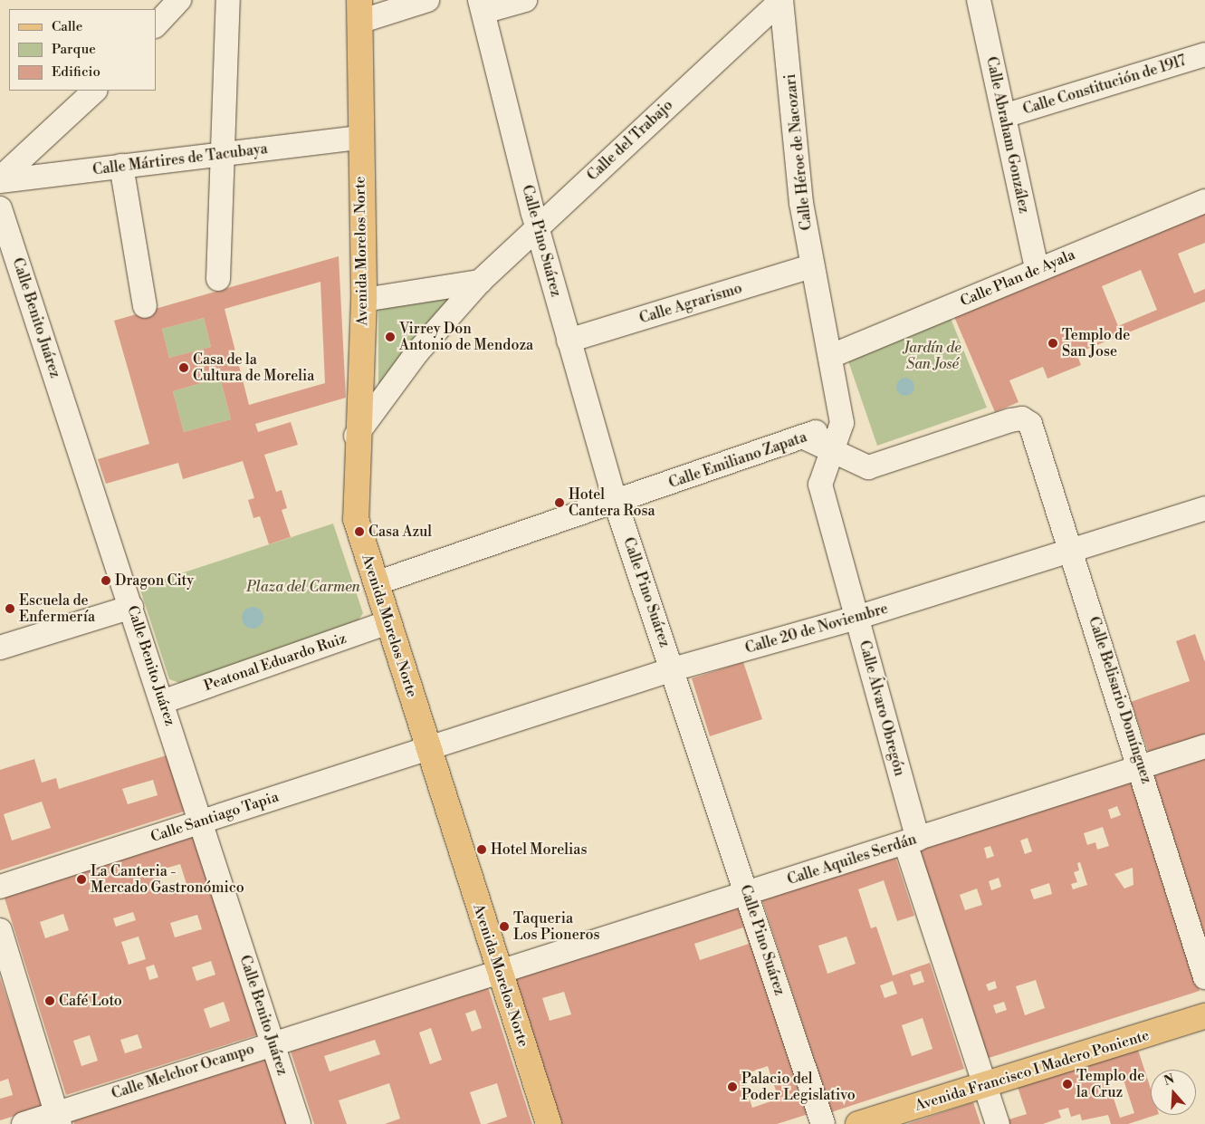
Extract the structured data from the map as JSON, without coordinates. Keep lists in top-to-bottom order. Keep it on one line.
{"streets":{"main road":["Avenida Morelos Norte","Avenida Francisco I Madero Poniente"],"street":["Calle Constitución de 1917","Calle Abraham González","Calle del Trabajo","Calle Héroe de Nacozari","Calle Mártires de Tacubaya","Calle Pino Suárez","Calle Plan de Ayala","Calle Agrarismo","Calle Benito Juárez","Calle Emiliano Zapata","Calle 20 de Noviembre","Peatonal Eduardo Ruiz","Calle Belisario Domínguez","Calle Álvaro Obregón","Calle Santiago Tapia","Calle Aquiles Serdán","Calle Melchor Ocampo"]},"crossings":[["Calle Constitución de 1917","Calle Abraham González"],["Calle Abraham González","Calle Plan de Ayala"],["Calle del Trabajo","Calle Héroe de Nacozari"],["Calle del Trabajo","Calle Pino Suárez"],["Calle del Trabajo","Avenida Morelos Norte"],["Calle Héroe de Nacozari","Calle Plan de Ayala"],["Calle Héroe de Nacozari","Calle Agrarismo"],["Calle Héroe de Nacozari","Calle Emiliano Zapata"],["Calle Héroe de Nacozari","Calle Álvaro Obregón"],["Calle Mártires de Tacubaya","Avenida Morelos Norte"],["Calle Pino Suárez","Calle Agrarismo"],["Calle Pino Suárez","Calle Emiliano Zapata"],["Calle Pino Suárez","Calle 20 de Noviembre"],["Calle Pino Suárez","Calle Aquiles Serdán"],["Avenida Morelos Norte","Calle Emiliano Zapata"],["Avenida Morelos Norte","Calle 20 de Noviembre"],["Avenida Morelos Norte","Peatonal Eduardo Ruiz"],["Avenida Morelos Norte","Calle Santiago Tapia"],["Avenida Morelos Norte","Calle Aquiles Serdán"],["Avenida Morelos Norte","Calle Melchor Ocampo"],["Calle Benito Juárez","Peatonal Eduardo Ruiz"],["Calle Benito Juárez","Calle Santiago Tapia"],["Calle Benito Juárez","Calle Melchor Ocampo"],["Calle Emiliano Zapata","Calle Álvaro Obregón"],["Calle 20 de Noviembre","Calle Belisario Domínguez"],["Calle 20 de Noviembre","Calle Álvaro Obregón"],["Calle 20 de Noviembre","Calle Santiago Tapia"],["Calle Belisario Domínguez","Calle Álvaro Obregón"],["Calle Belisario Domínguez","Calle Aquiles Serdán"],["Calle Álvaro Obregón","Calle Aquiles Serdán"],["Calle Álvaro Obregón","Avenida Francisco I Madero Poniente"],["Calle Aquiles Serdán","Calle Melchor Ocampo"]],"parks":["Jardín de San José","Plaza del Carmen"],"places":["Virrey Don Antonio de Mendoza","Templo de San Jose","Casa de la Cultura de Morelia","Hotel Cantera Rosa","Casa Azul","Dragon City","Escuela de Enfermería","Hotel Morelias","La Canteria - Mercado Gastronómico","Taqueria Los Pioneros","Café Loto","Templo de la Cruz","Palacio del Poder Legislativo"],"legend":["Calle","Parque","Edificio"],"north":"top"}
